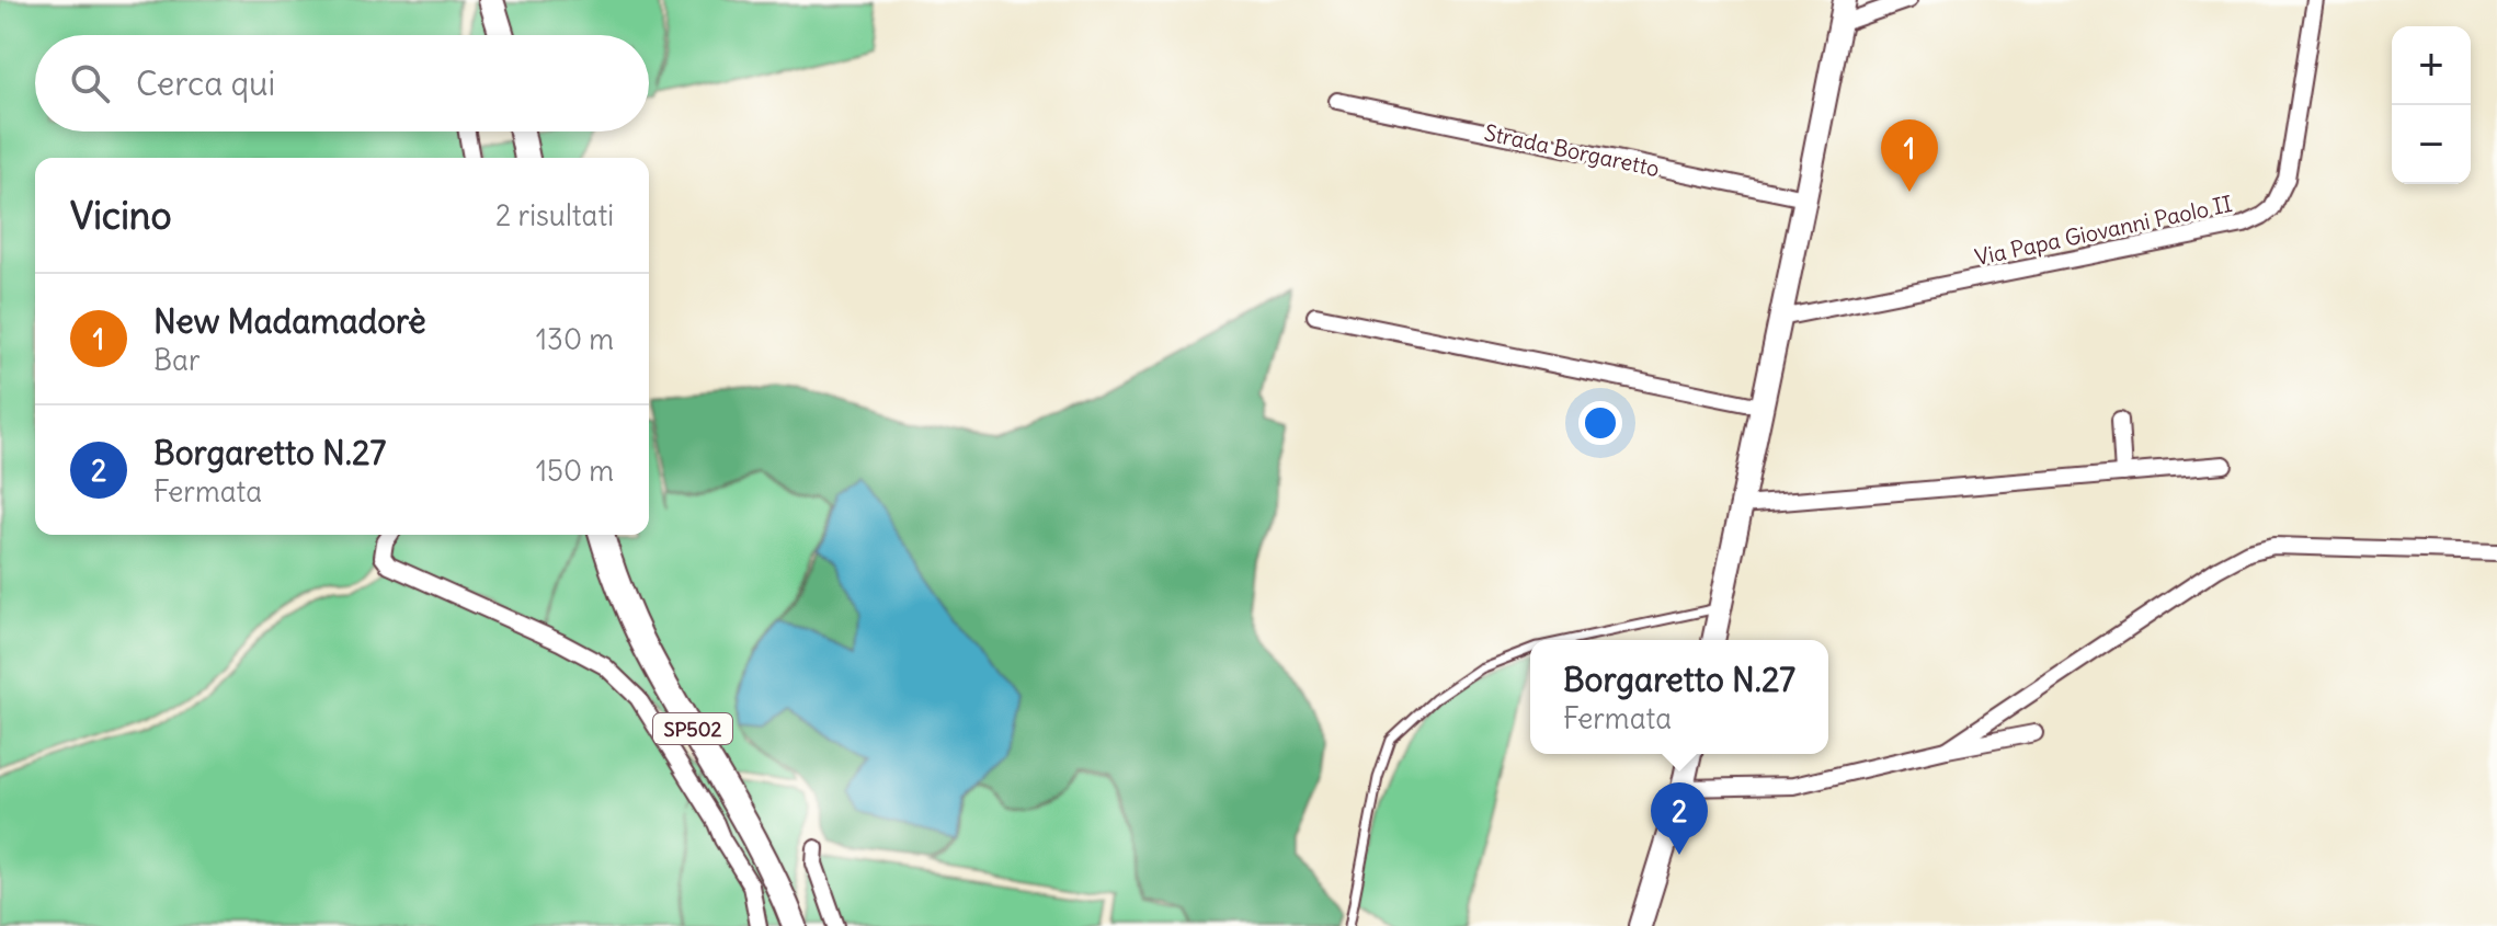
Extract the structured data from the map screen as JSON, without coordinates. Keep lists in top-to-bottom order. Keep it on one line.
{"streets":{"main road":["SP502"],"street":["Strada Borgaretto","Via Papa Giovanni Paolo II"]},"page":{"map_buttons":["+","−"],"search":"Cerca qui","pins":["1","2"],"heading":["Vicino","2 risultati"],"list":[{"mark":"1","name":"New Madamadorè","note":"Bar","value":"130 m"},{"mark":"2","name":"Borgaretto N.27","note":"Fermata","value":"150 m"}],"popup":["Borgaretto N.27","Fermata"]}}
